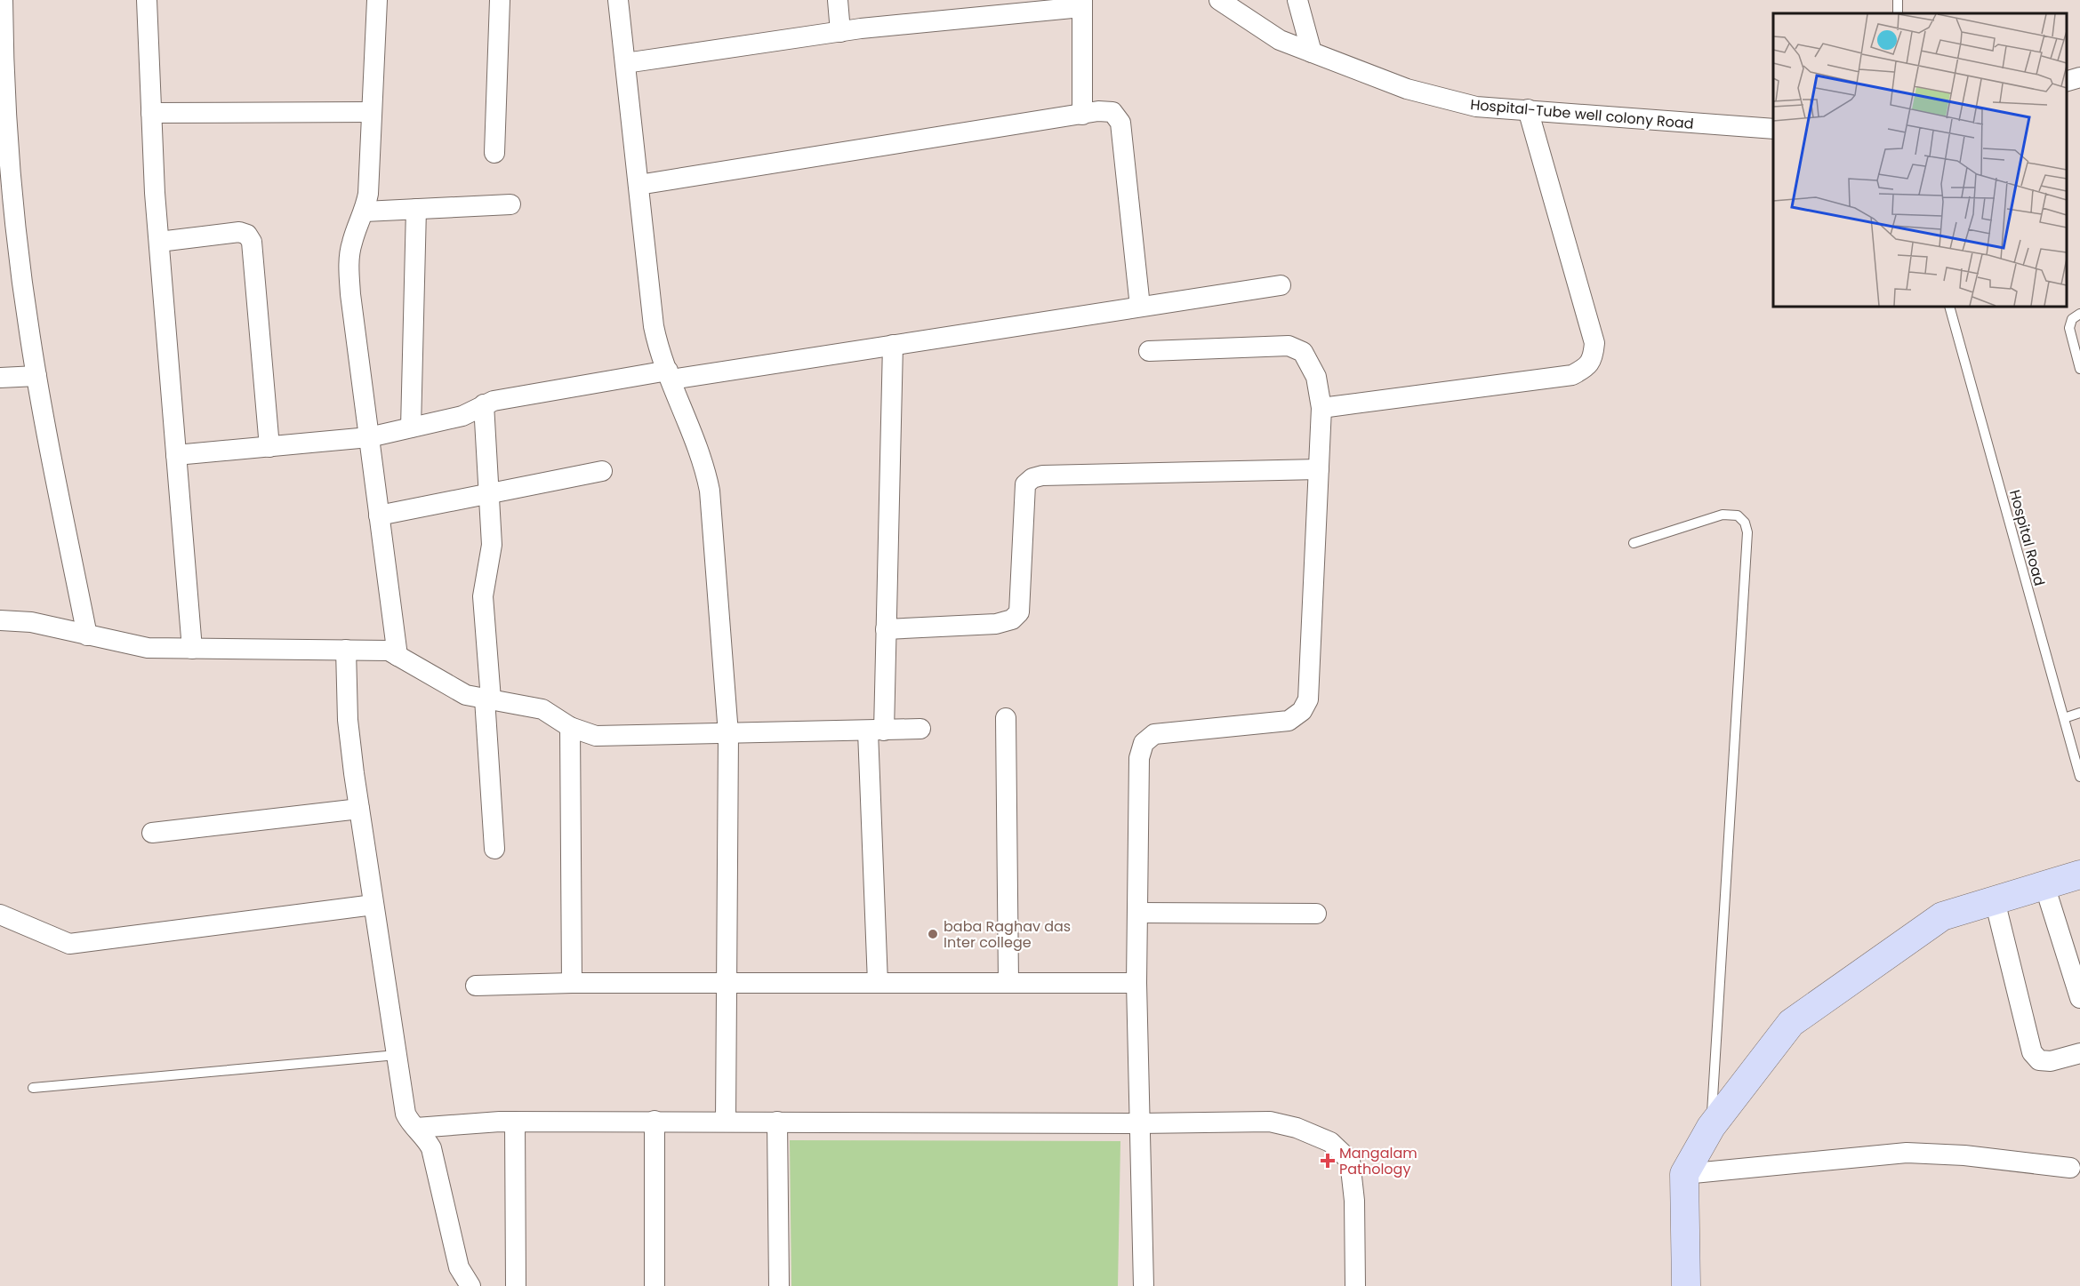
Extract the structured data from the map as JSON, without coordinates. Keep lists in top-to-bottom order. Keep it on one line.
{"streets":{"street":["Hospital-Tube well colony Road"],"lane":["Hospital Road"]},"places":{"other":["baba Raghav das Inter college"],"health":["Mangalam Pathology"]}}
